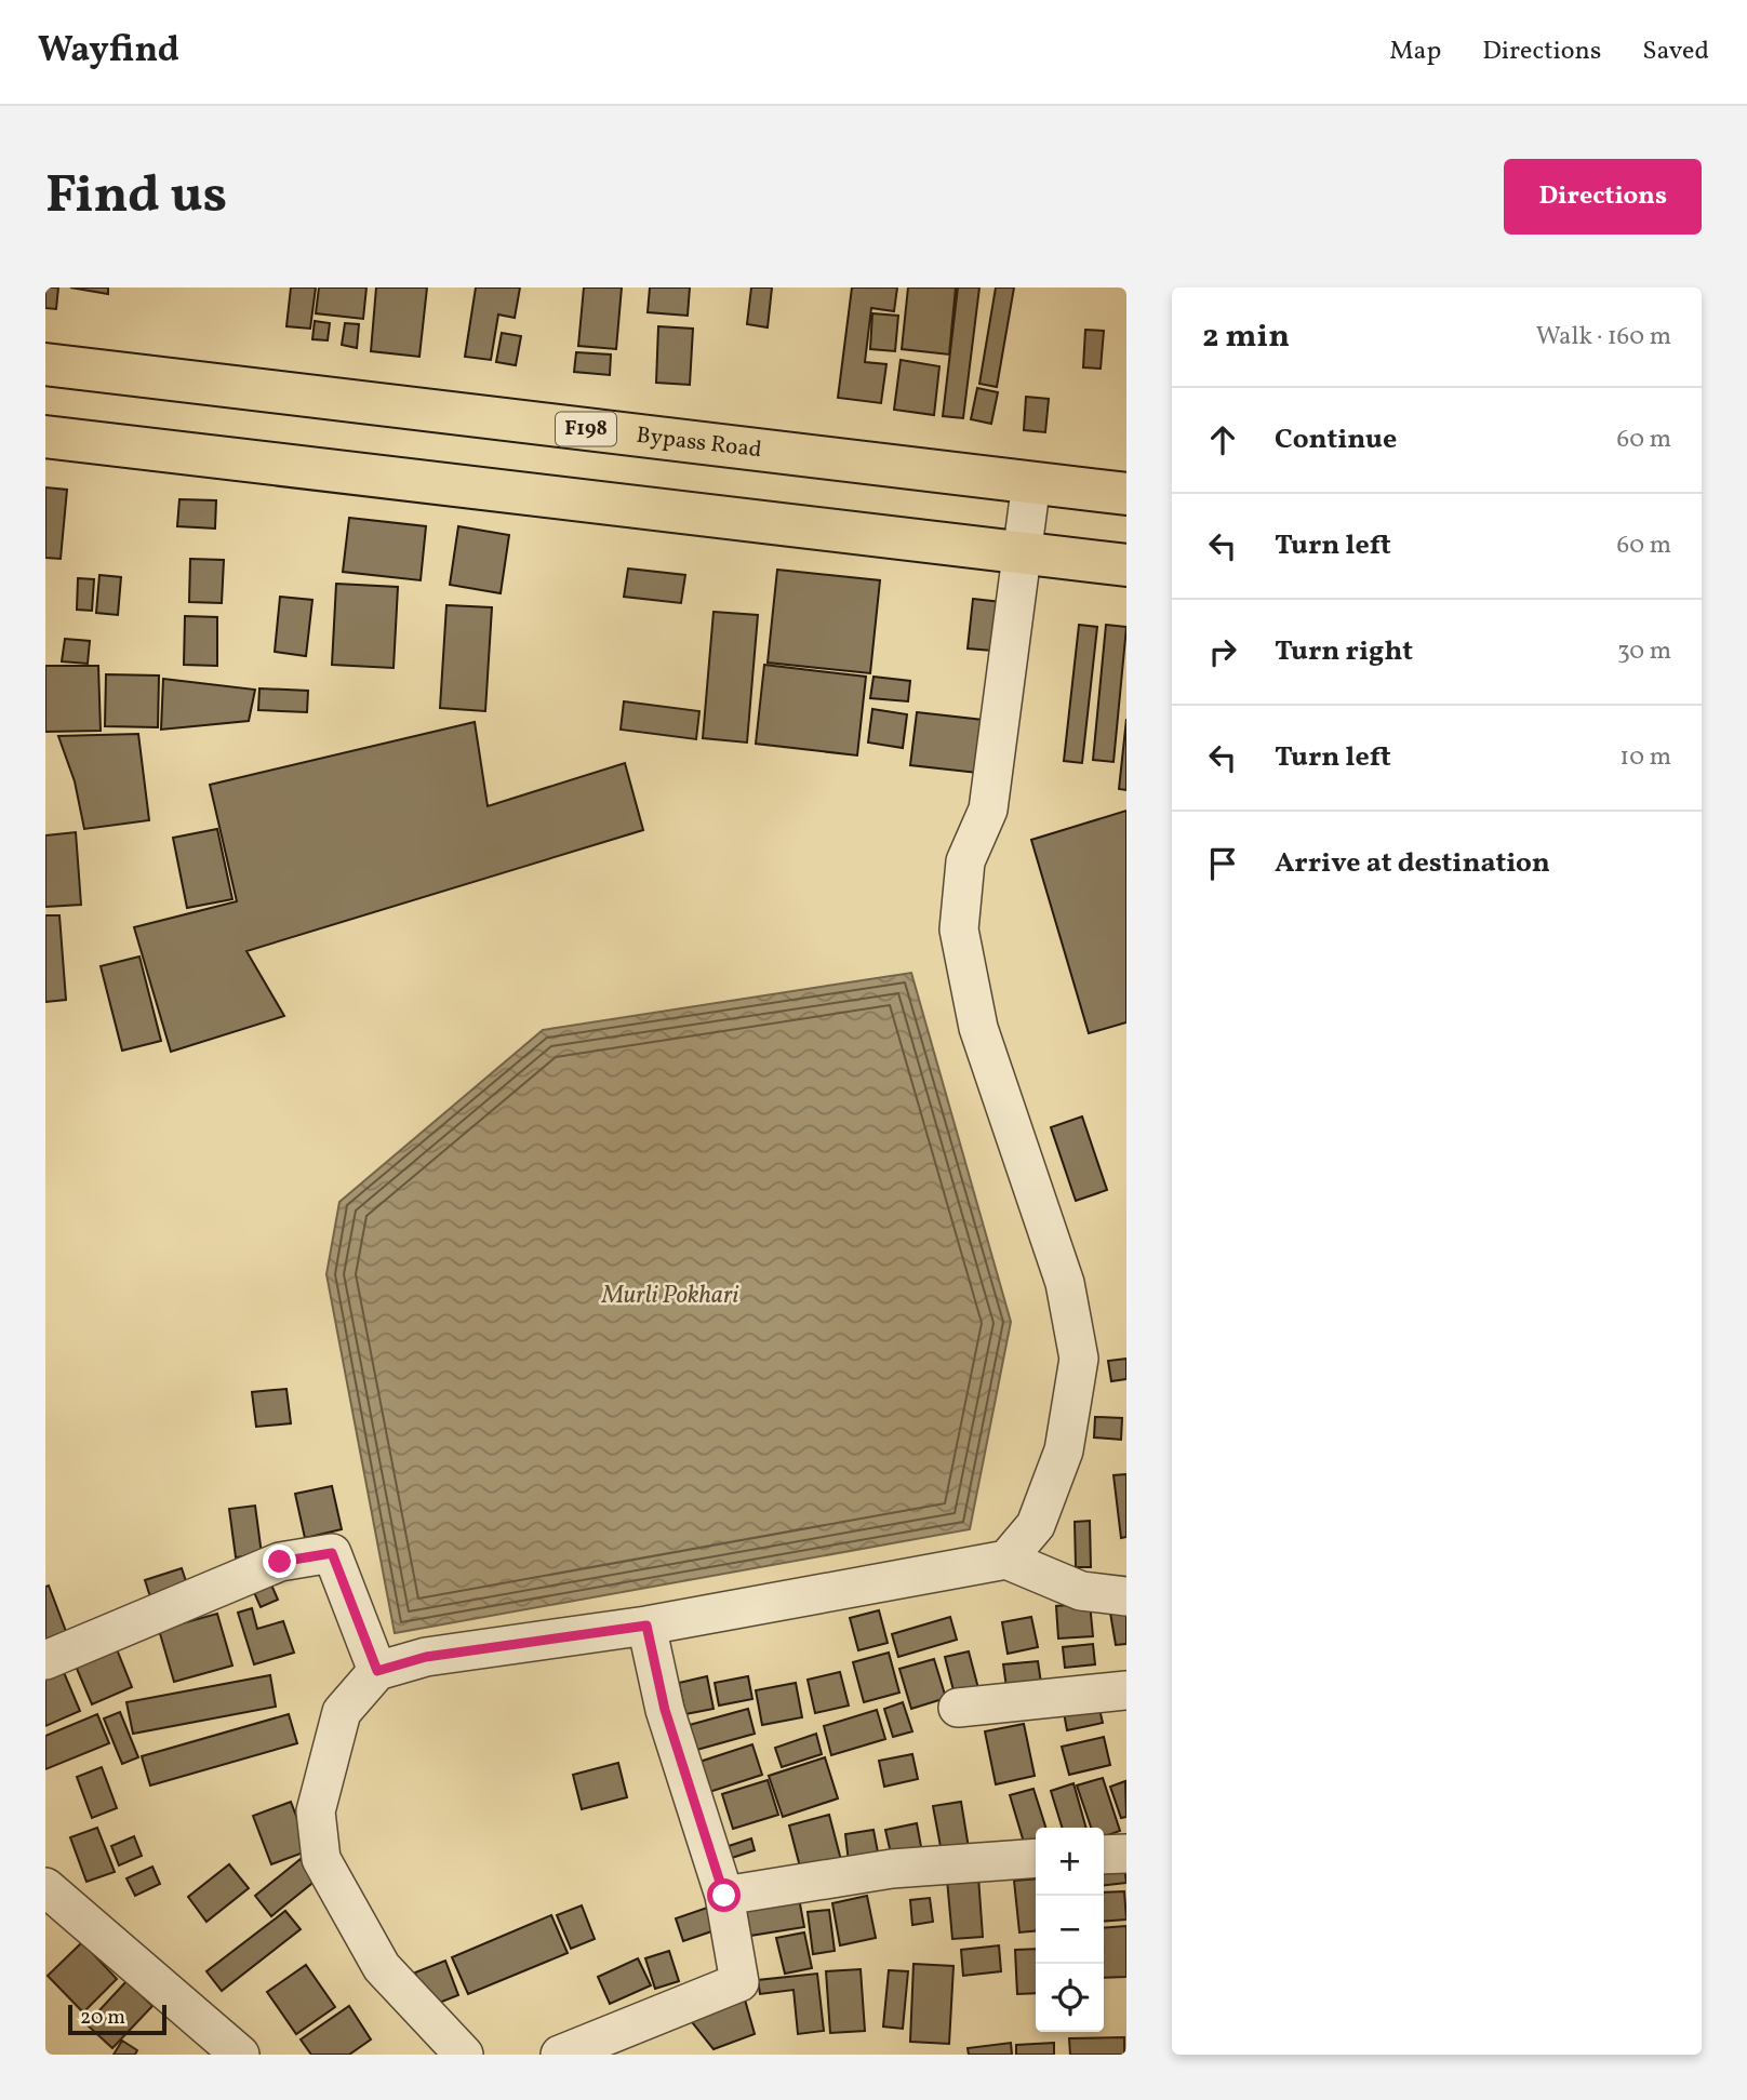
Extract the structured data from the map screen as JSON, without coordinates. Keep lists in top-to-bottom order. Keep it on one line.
{"streets":{"main road":["F198","Bypass Road"]},"water":["Murli Pokhari"],"scale_bar":"20 m","page":{"header":"Wayfind","nav":["Map","Directions","Saved"],"buttons":"Directions","title":"Find us","heading":["2 min","Walk · 160 m"],"list":[["Continue","60 m"],["Turn left","60 m"],["Turn right","30 m"],["Turn left","10 m"],"Arrive at destination"],"map_buttons":["+","−"],"scale":"20 m"}}
